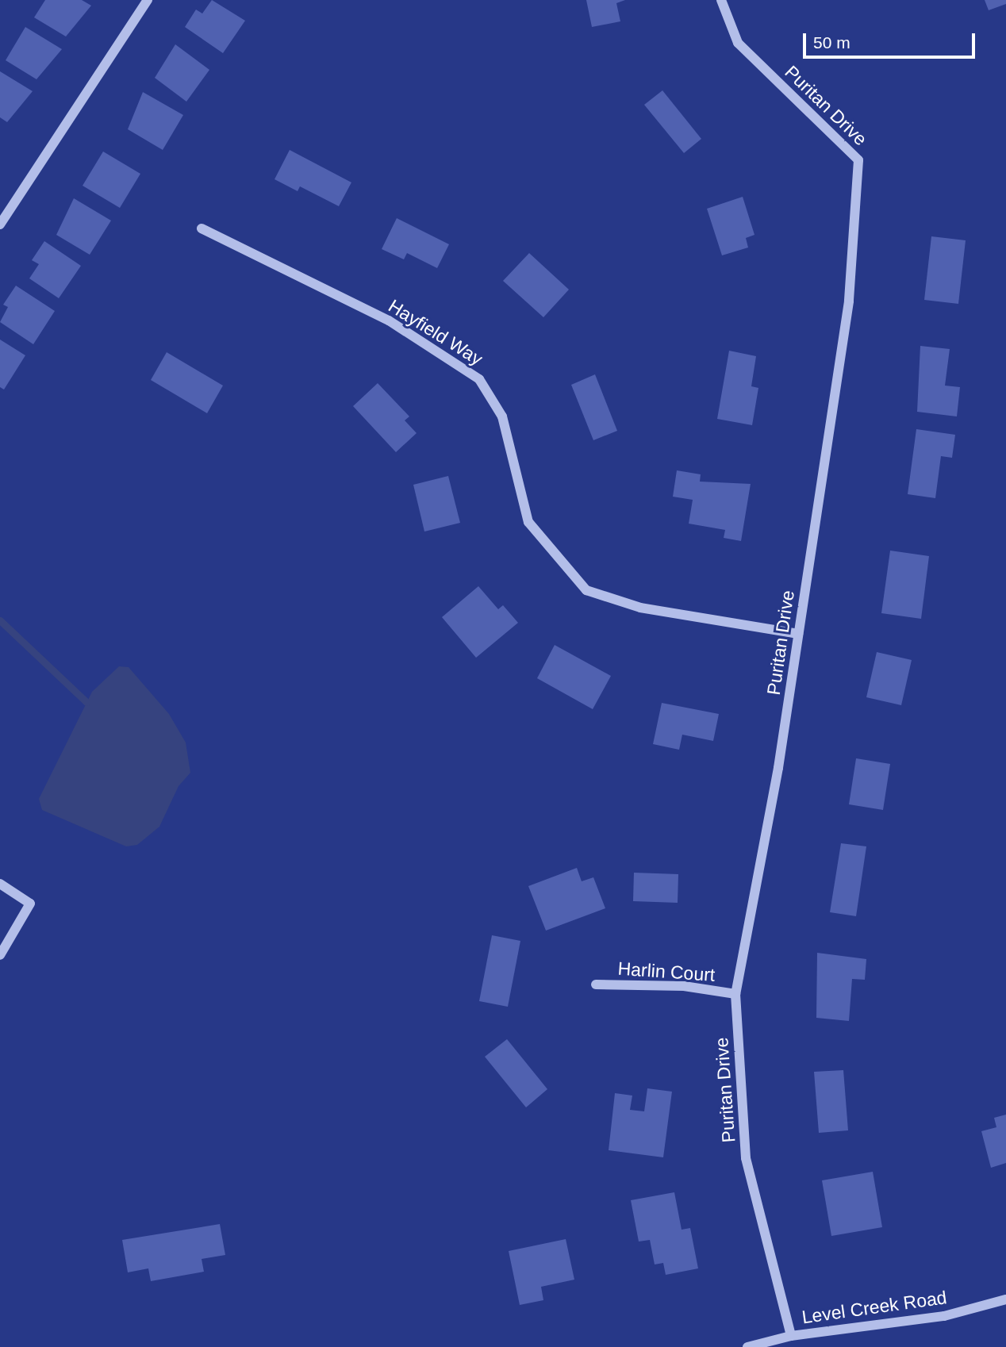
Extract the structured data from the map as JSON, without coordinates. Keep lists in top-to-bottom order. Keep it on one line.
{"streets":{"street":["Puritan Drive","Hayfield Way","Harlin Court","Level Creek Road"]},"crossings":[["Puritan Drive","Hayfield Way"],["Puritan Drive","Harlin Court"],["Puritan Drive","Level Creek Road"]],"scale_bar":"50 m"}
